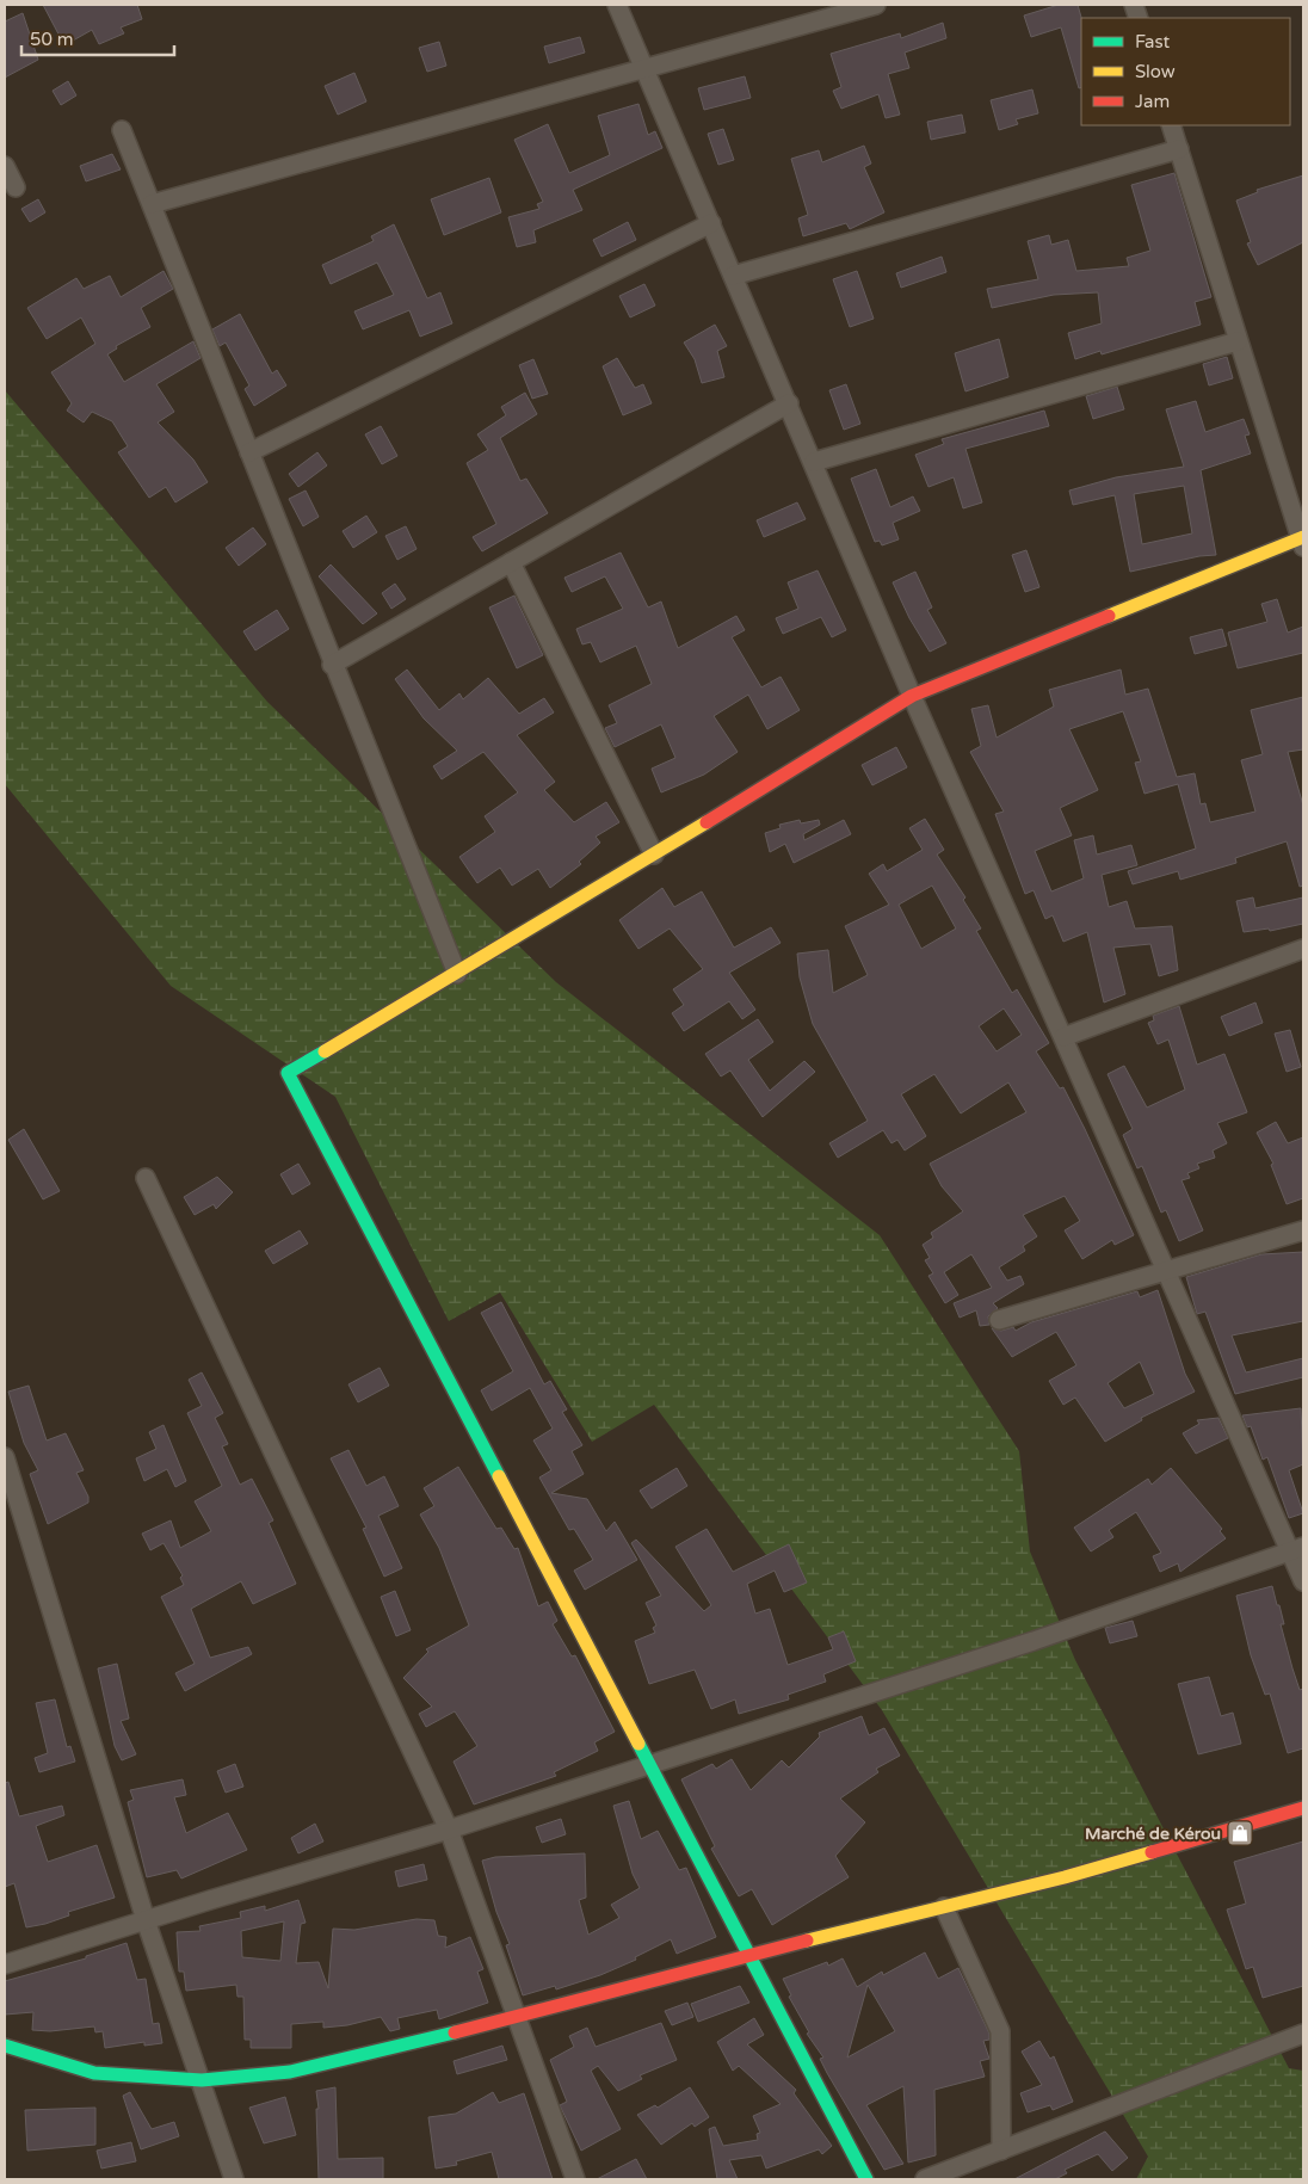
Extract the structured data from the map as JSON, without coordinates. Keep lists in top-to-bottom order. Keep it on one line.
{"places":{"shop":["Marché de Kérou"]},"legend":["Fast","Slow","Jam"],"scale_bar":"50 m"}
